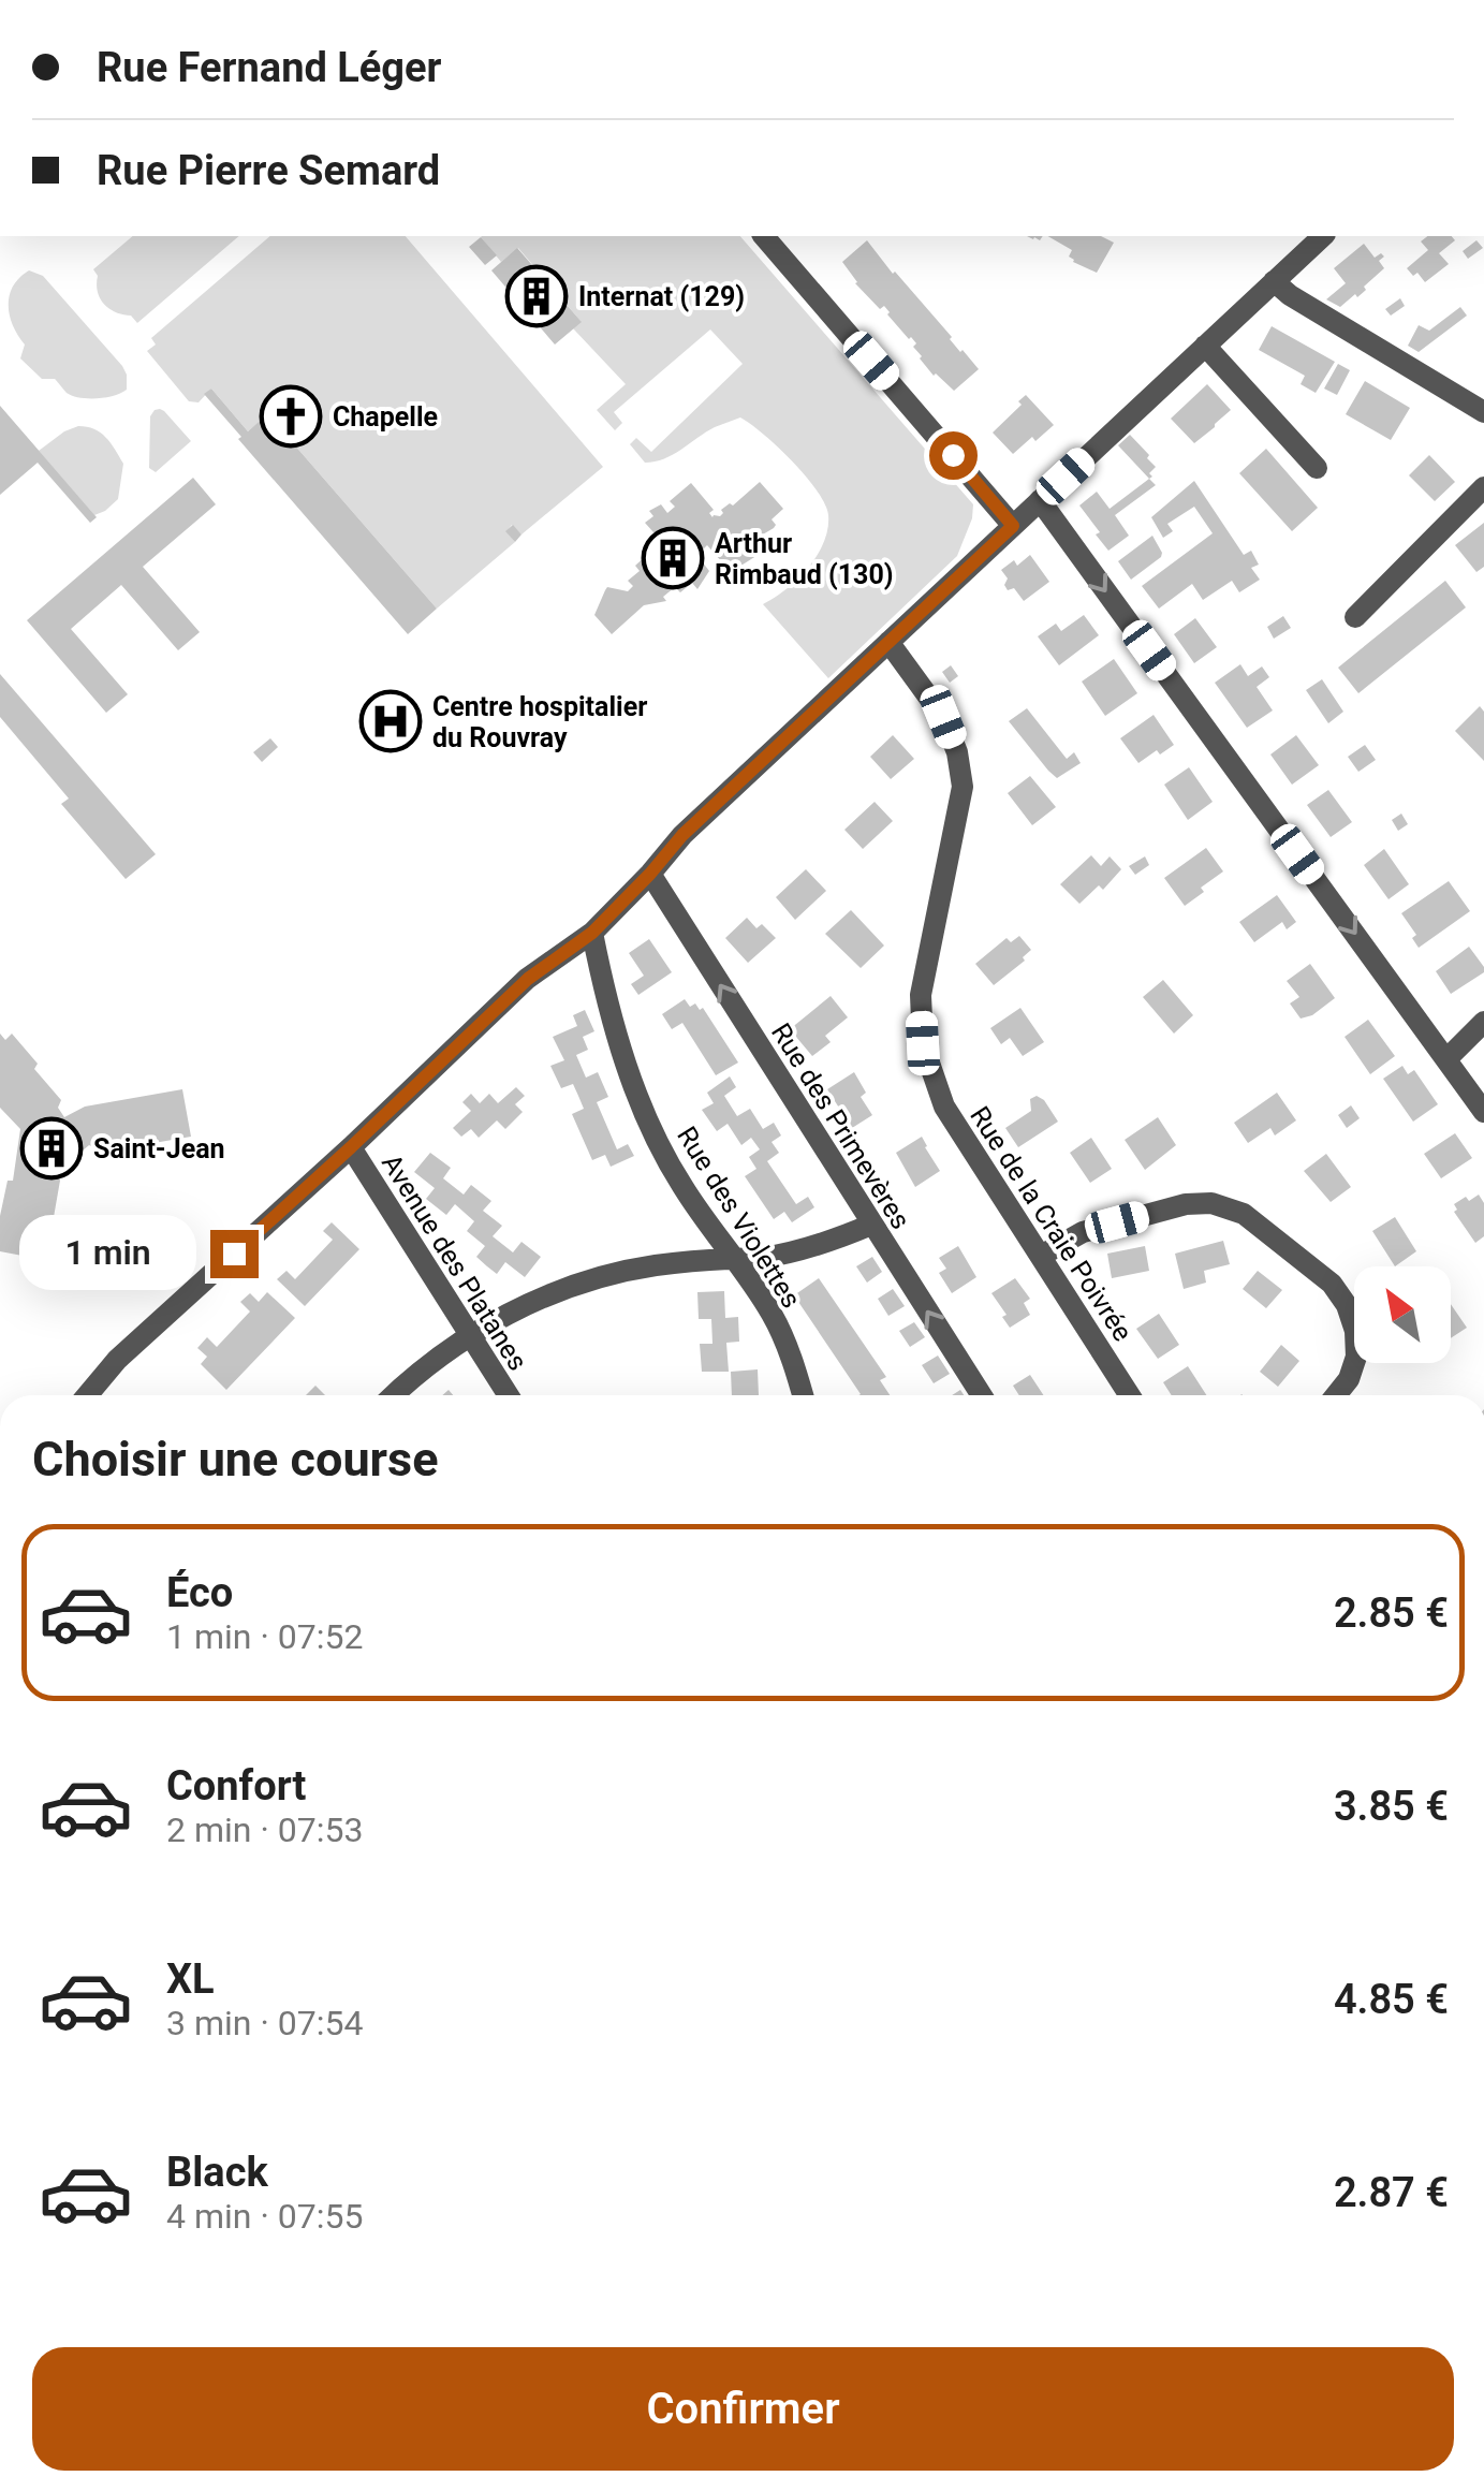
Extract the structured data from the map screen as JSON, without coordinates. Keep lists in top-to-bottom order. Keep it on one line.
{"streets":{"street":["Rue des Primevères","Rue des Violettes","Rue de la Craie Poivrée","Avenue des Platanes"]},"one_way":["Rue des Primevères"],"places":{"building":["Internat (129)","Arthur Rimbaud (130)","Saint-Jean"],"church":["Chapelle"],"hospital":["Centre hospitalier du Rouvray"]},"north":"top left","page":{"banner":["Rue Fernand Léger","Rue Pierre Semard"],"bubble":"1 min","heading":"Choisir une course","list":[{"name":"Éco","note":"1 min · 07:52","value":"2.85 €"},{"name":"Confort","note":"2 min · 07:53","value":"3.85 €"},{"name":"XL","note":"3 min · 07:54","value":"4.85 €"},{"name":"Black","note":"4 min · 07:55","value":"2.87 €"}],"buttons":"Confirmer"}}
